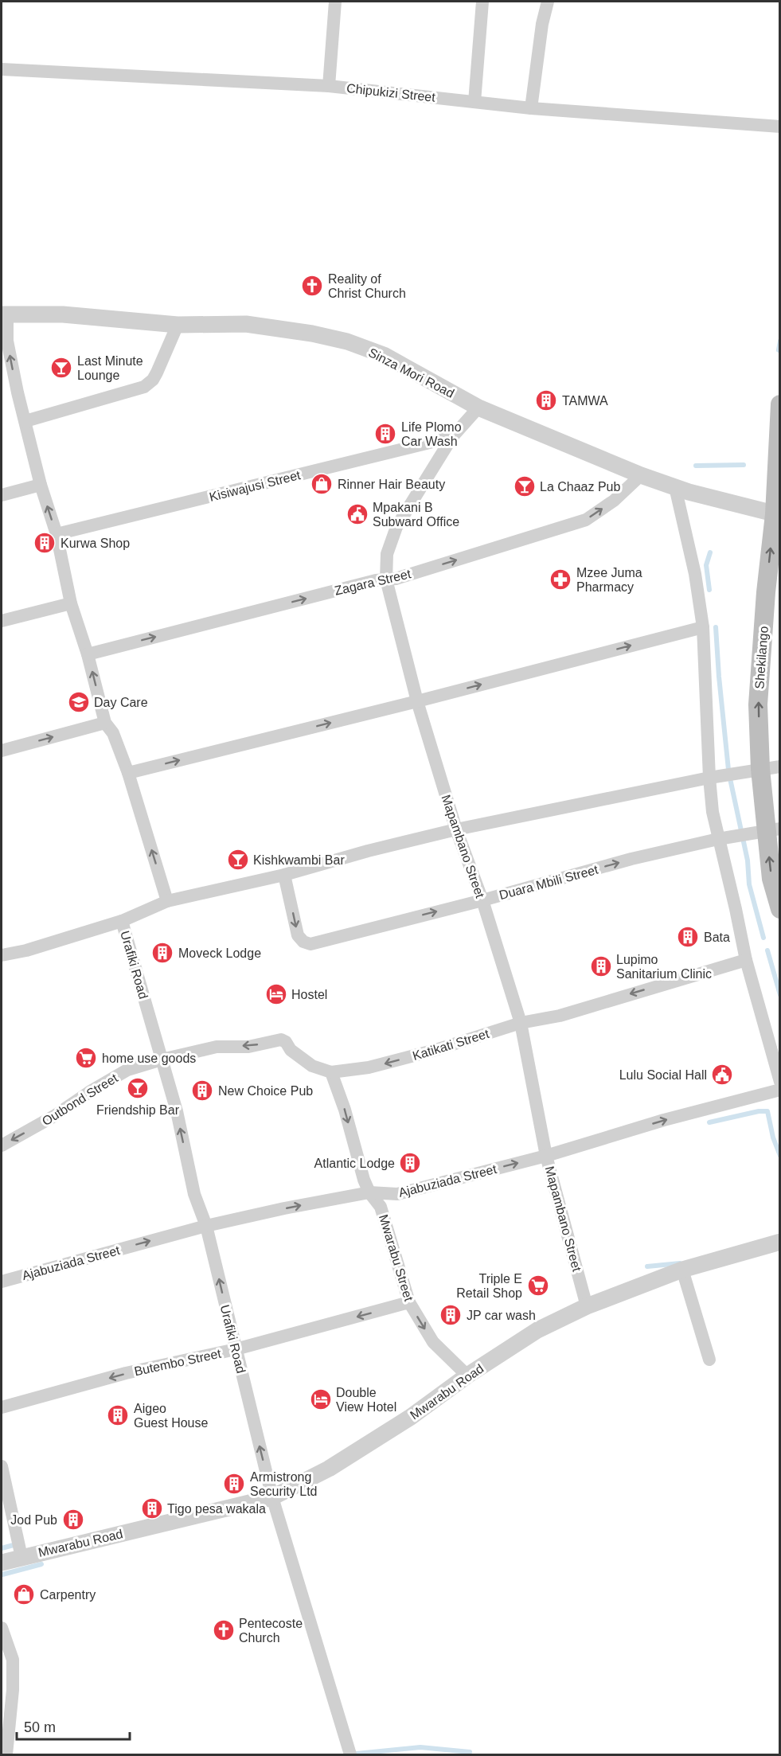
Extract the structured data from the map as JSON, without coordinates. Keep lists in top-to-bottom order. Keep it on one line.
{"streets":{"main road":["Shekilango"],"street":["Chipukizi Street","Sinza Mori Road","Kisiwajusi Street","Zagara Street","Mapambano Street","Duara Mbili Street","Urafiki Road","Katikati Street","Outbond Street","Ajabuziada Street","Mwarabu Street","Butembo Street","Mwarabu Road"]},"crossings":[["Sinza Mori Road","Zagara Street"],["Sinza Mori Road","Shekilango"],["Sinza Mori Road","Mapambano Street"],["Kisiwajusi Street","Mapambano Street"],["Zagara Street","Mapambano Street"],["Shekilango","Duara Mbili Street"],["Mapambano Street","Duara Mbili Street"],["Mapambano Street","Katikati Street"],["Mapambano Street","Ajabuziada Street"],["Mapambano Street","Mwarabu Road"],["Urafiki Road","Katikati Street"],["Urafiki Road","Outbond Street"],["Urafiki Road","Ajabuziada Street"],["Urafiki Road","Butembo Street"],["Urafiki Road","Mwarabu Road"],["Katikati Street","Outbond Street"],["Katikati Street","Mwarabu Street"],["Ajabuziada Street","Mwarabu Street"],["Mwarabu Street","Butembo Street"],["Mwarabu Street","Mwarabu Road"]],"one_way":["Zagara Street","Shekilango","Urafiki Road","Katikati Street","Outbond Street","Ajabuziada Street","Mwarabu Street","Butembo Street"],"places":{"church":["Reality of Christ Church","Pentecoste Church"],"bar":["Last Minute Lounge","La Chaaz Pub","Kishkwambi Bar","Friendship Bar"],"building":["TAMWA","Life Plomo Car Wash","Kurwa Shop","Bata","Moveck Lodge","Lupimo Sanitarium Clinic","New Choice Pub","Atlantic Lodge","JP car wash","Aigeo Guest House","Armistrong Security Ltd","Tigo pesa wakala","Jod Pub"],"shop":["Rinner Hair Beauty","Carpentry"],"public building":["Mpakani B Subward Office","Lulu Social Hall"],"pharmacy":["Mzee Juma Pharmacy"],"school or university":["Day Care"],"hotel":["Hostel","Double View Hotel"],"supermarket":["home use goods","Triple E Retail Shop"]},"scale_bar":"50 m"}
